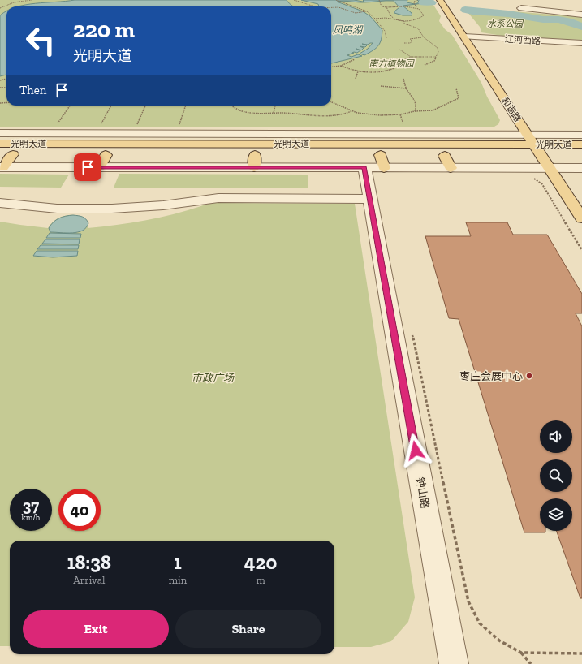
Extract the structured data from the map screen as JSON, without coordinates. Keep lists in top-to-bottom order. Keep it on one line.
{"streets":{"main road":["和谐路","光明大道"],"street":["辽河西路","钟山路"]},"crossings":[["辽河西路","和谐路"],["和谐路","光明大道"],["光明大道","钟山路"]],"water":["凤鸣湖"],"parks":["水系公园","南方植物园","市政广场"],"places":["枣庄会展中心"],"page":{"turn":["220 m","光明大道"],"then":"Then","speed":"37 km/h","limit":"40","eta":["18:38","Arrival","1","min","420","m"],"buttons":["Exit","Share"]}}
